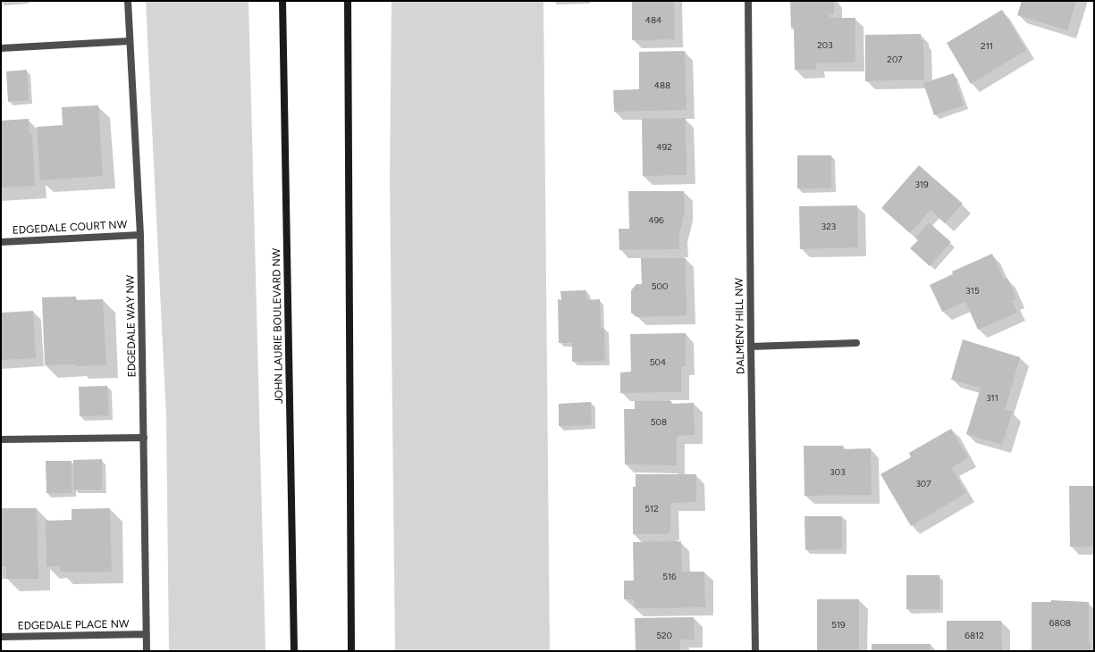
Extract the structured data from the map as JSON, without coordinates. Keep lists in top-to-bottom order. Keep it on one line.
{"streets":{"main road":["JOHN LAURIE BOULEVARD NW"],"street":["EDGEDALE COURT NW","EDGEDALE WAY NW","DALMENY HILL NW","EDGEDALE PLACE NW"]},"crossings":[["EDGEDALE COURT NW","EDGEDALE WAY NW"],["EDGEDALE WAY NW","EDGEDALE PLACE NW"]],"house_numbers":["484","203","211","207","488","492","319","496","323","500","315","504","311","508","303","307","512","516","6808","519","520","6812"]}
